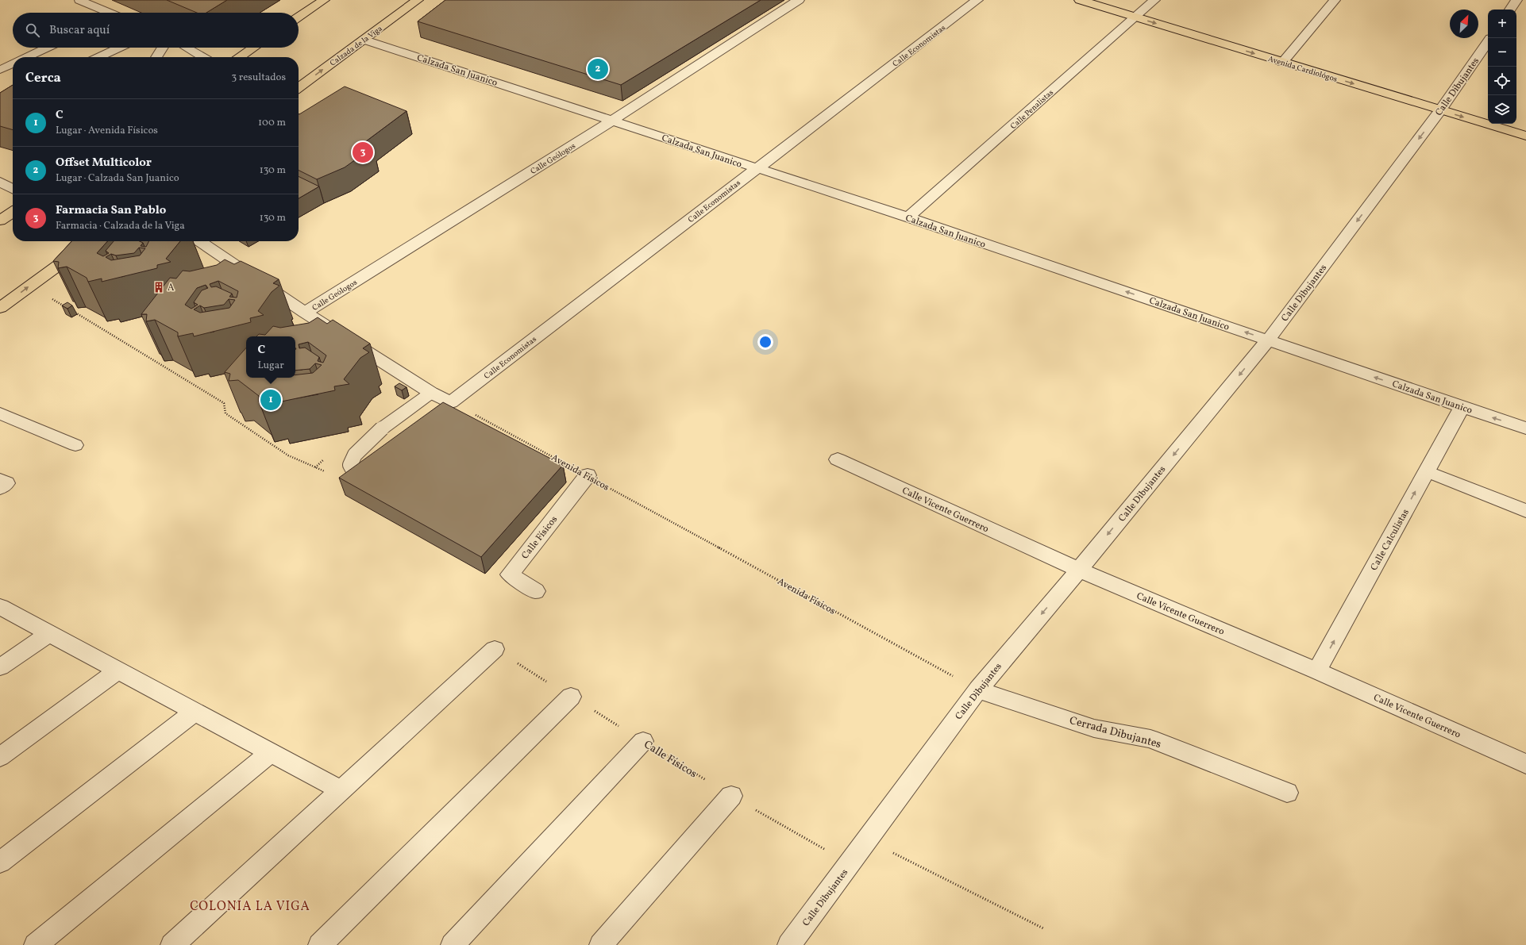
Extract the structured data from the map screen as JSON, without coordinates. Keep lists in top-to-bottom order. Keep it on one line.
{"streets":{"main road":["Calzada de la Viga","Avenida Cardiológos"],"street":["Calle Economistas","Calzada San Juanico","Calle Dibujantes","Calle Penalistas","Calle Geólogos","Calle Vicente Guerrero","Calle Físicos","Calle Calculistas","Cerrada Dibujantes"],"path":["Avenida Físicos"]},"crossings":[["Calzada de la Viga","Calzada San Juanico"],["Calle Economistas","Calzada San Juanico"],["Calle Economistas","Avenida Físicos"],["Avenida Cardiológos","Calle Dibujantes"],["Avenida Cardiológos","Calle Penalistas"],["Calzada San Juanico","Calle Dibujantes"],["Calzada San Juanico","Calle Penalistas"],["Calzada San Juanico","Calle Geólogos"],["Calzada San Juanico","Calle Calculistas"],["Calle Dibujantes","Avenida Físicos"],["Calle Dibujantes","Calle Vicente Guerrero"],["Calle Dibujantes","Calle Físicos"],["Calle Dibujantes","Cerrada Dibujantes"],["Avenida Físicos","Calle Físicos"],["Avenida Físicos","Cerrada Dibujantes"],["Calle Vicente Guerrero","Calle Calculistas"]],"one_way":["Avenida Cardiológos","Calzada San Juanico","Calle Dibujantes","Calle Calculistas"],"districts":["COLONIA LA VIGA"],"places":{"building":["A"]},"north":"top right","page":{"map_buttons":["+","−"],"search":"Buscar aquí","pins":["2","3","1"],"heading":["Cerca","3 resultados"],"list":[{"mark":"1","name":"C","note":"Lugar · Avenida Físicos","value":"100 m"},{"mark":"2","name":"Offset Multicolor","note":"Lugar · Calzada San Juanico","value":"130 m"},{"mark":"3","name":"Farmacia San Pablo","note":"Farmacia · Calzada de la Viga","value":"130 m"}],"popup":["C","Lugar"]}}
